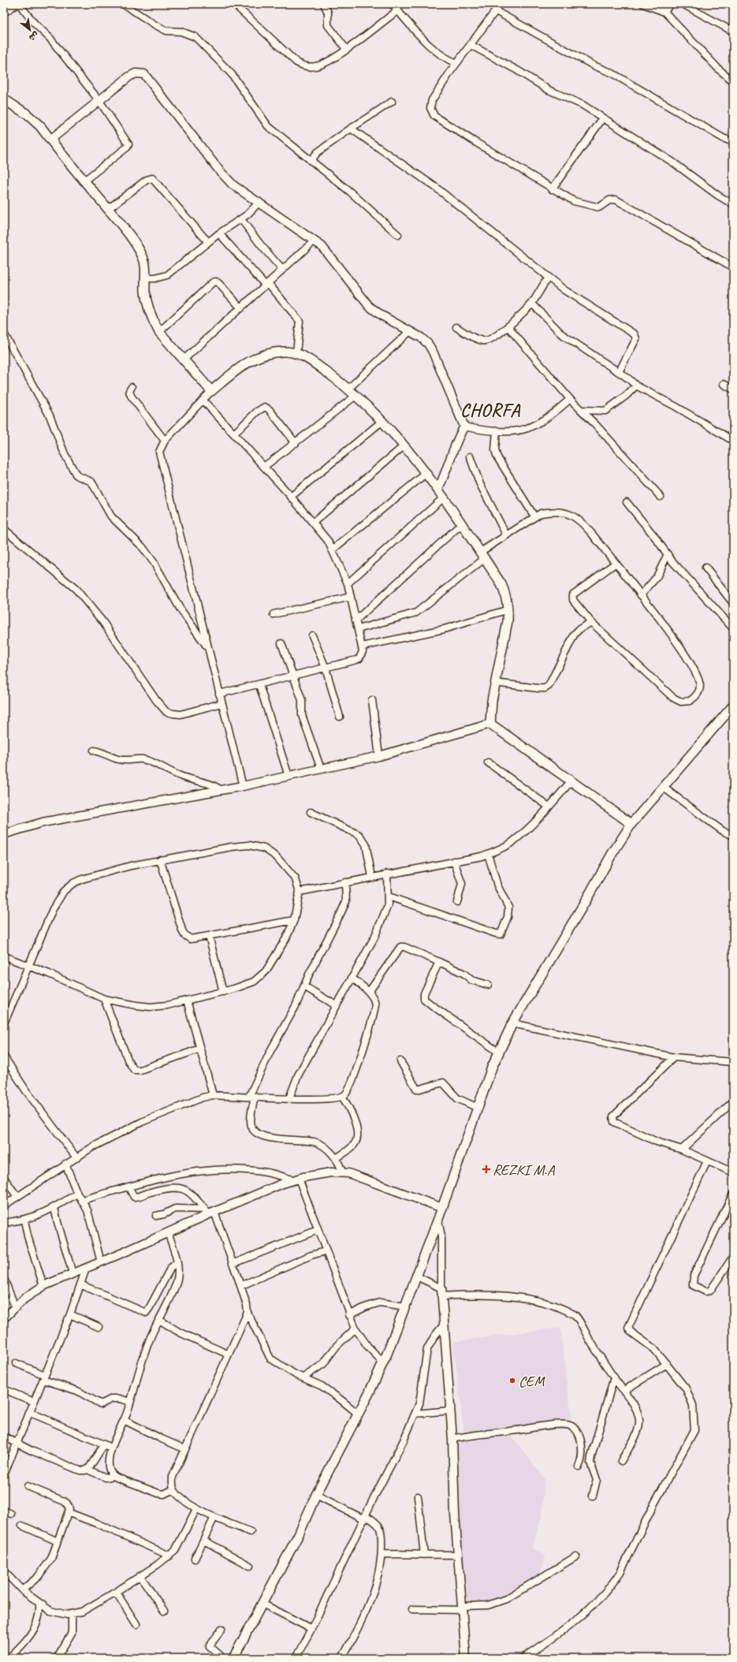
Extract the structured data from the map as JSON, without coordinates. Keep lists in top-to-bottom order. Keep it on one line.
{"districts":["CHORFA"],"places":{"health":["REZKI M.A"],"other":["CEM"]},"north":"bottom right"}
